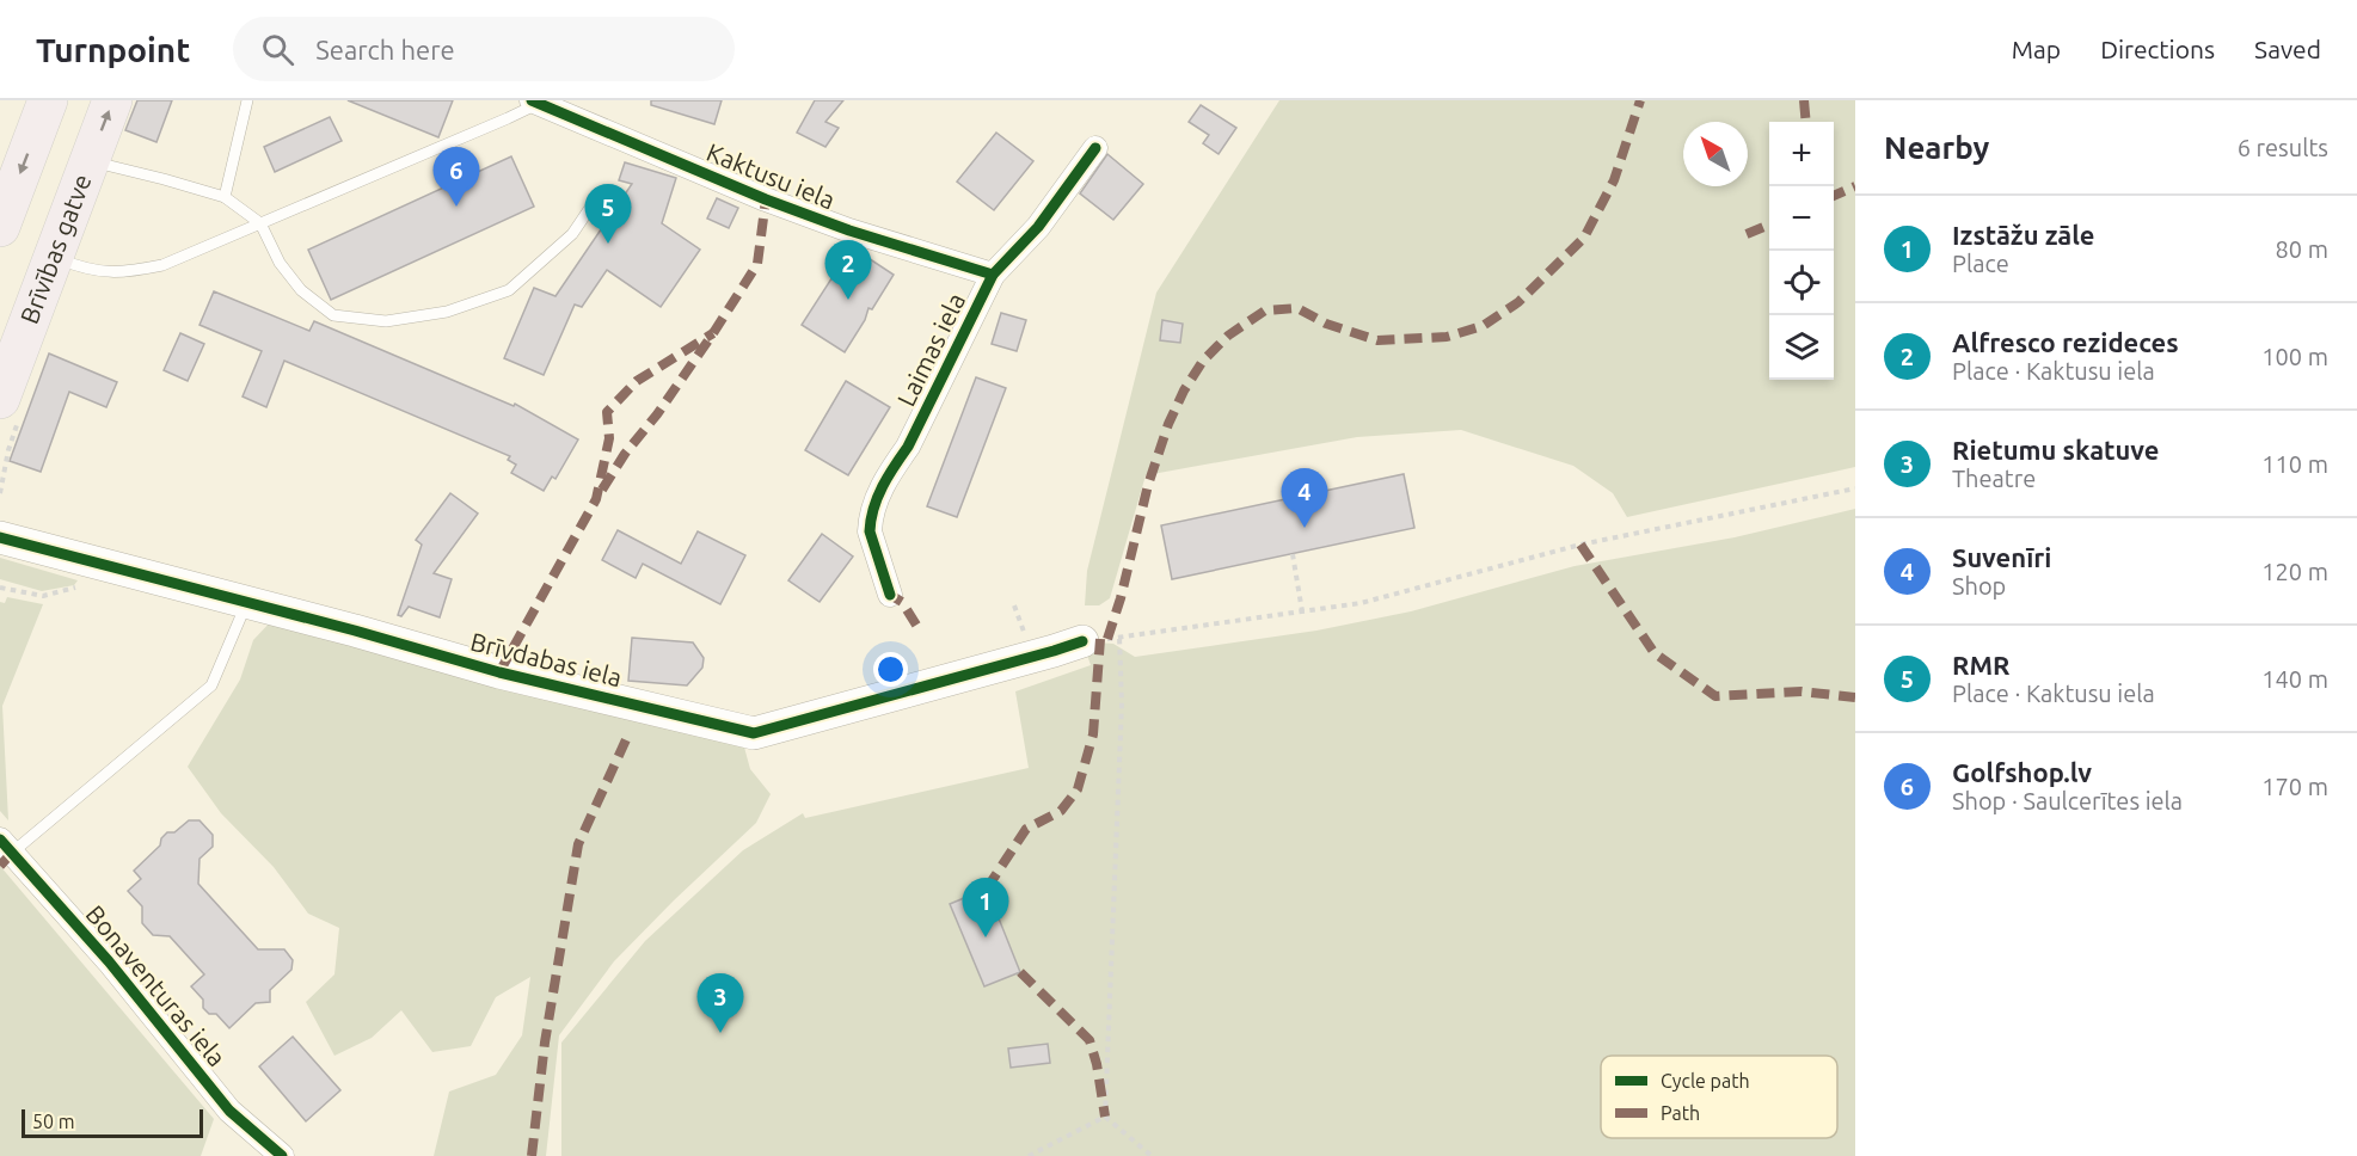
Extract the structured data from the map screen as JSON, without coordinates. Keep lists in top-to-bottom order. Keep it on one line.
{"streets":{"highway":["Brīvības gatve"],"street":["Kaktusu iela","Laimas iela","Brīvdabas iela","Bonaventuras iela"]},"crossings":[["Kaktusu iela","Laimas iela"]],"legend":["Cycle path","Path"],"scale_bar":"50 m","north":"top left","page":{"header":"Turnpoint","search":"Search here","nav":["Map","Directions","Saved"],"heading":["Nearby","6 results"],"map_buttons":["+","−"],"pins":["6","5","2","4","1","3"],"list":[{"mark":"1","name":"Izstāžu zāle","note":"Place","value":"80 m"},{"mark":"2","name":"Alfresco rezideces","note":"Place · Kaktusu iela","value":"100 m"},{"mark":"3","name":"Rietumu skatuve","note":"Theatre","value":"110 m"},{"mark":"4","name":"Suvenīri","note":"Shop","value":"120 m"},{"mark":"5","name":"RMR","note":"Place · Kaktusu iela","value":"140 m"},{"mark":"6","name":"Golfshop.lv","note":"Shop · Saulcerītes iela","value":"170 m"}],"scale":"50 m"}}
